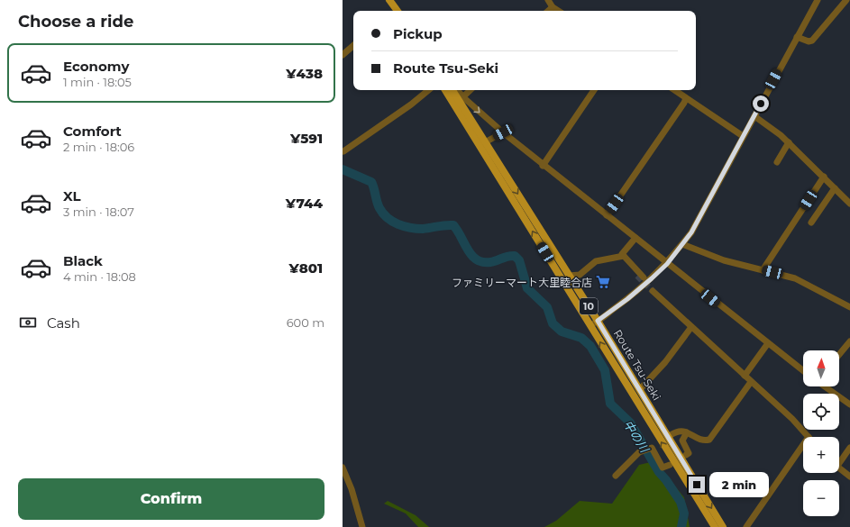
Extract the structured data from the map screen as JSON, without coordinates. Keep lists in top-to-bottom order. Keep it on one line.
{"streets":{"main road":["10","Route Tsu-Seki"]},"water":["中の川"],"places":{"supermarket":["ファミリーマート大里睦合店"]},"north":"top","page":{"heading":"Choose a ride","banner":["Pickup","Route Tsu-Seki"],"list":[{"name":"Economy","note":"1 min · 18:05","value":"¥438"},{"name":"Comfort","note":"2 min · 18:06","value":"¥591"},{"name":"XL","note":"3 min · 18:07","value":"¥744"},{"name":"Black","note":"4 min · 18:08","value":"¥801"}],"pay":["Cash","600 m"],"map_buttons":["+","−"],"buttons":"Confirm","bubble":"2 min"}}
